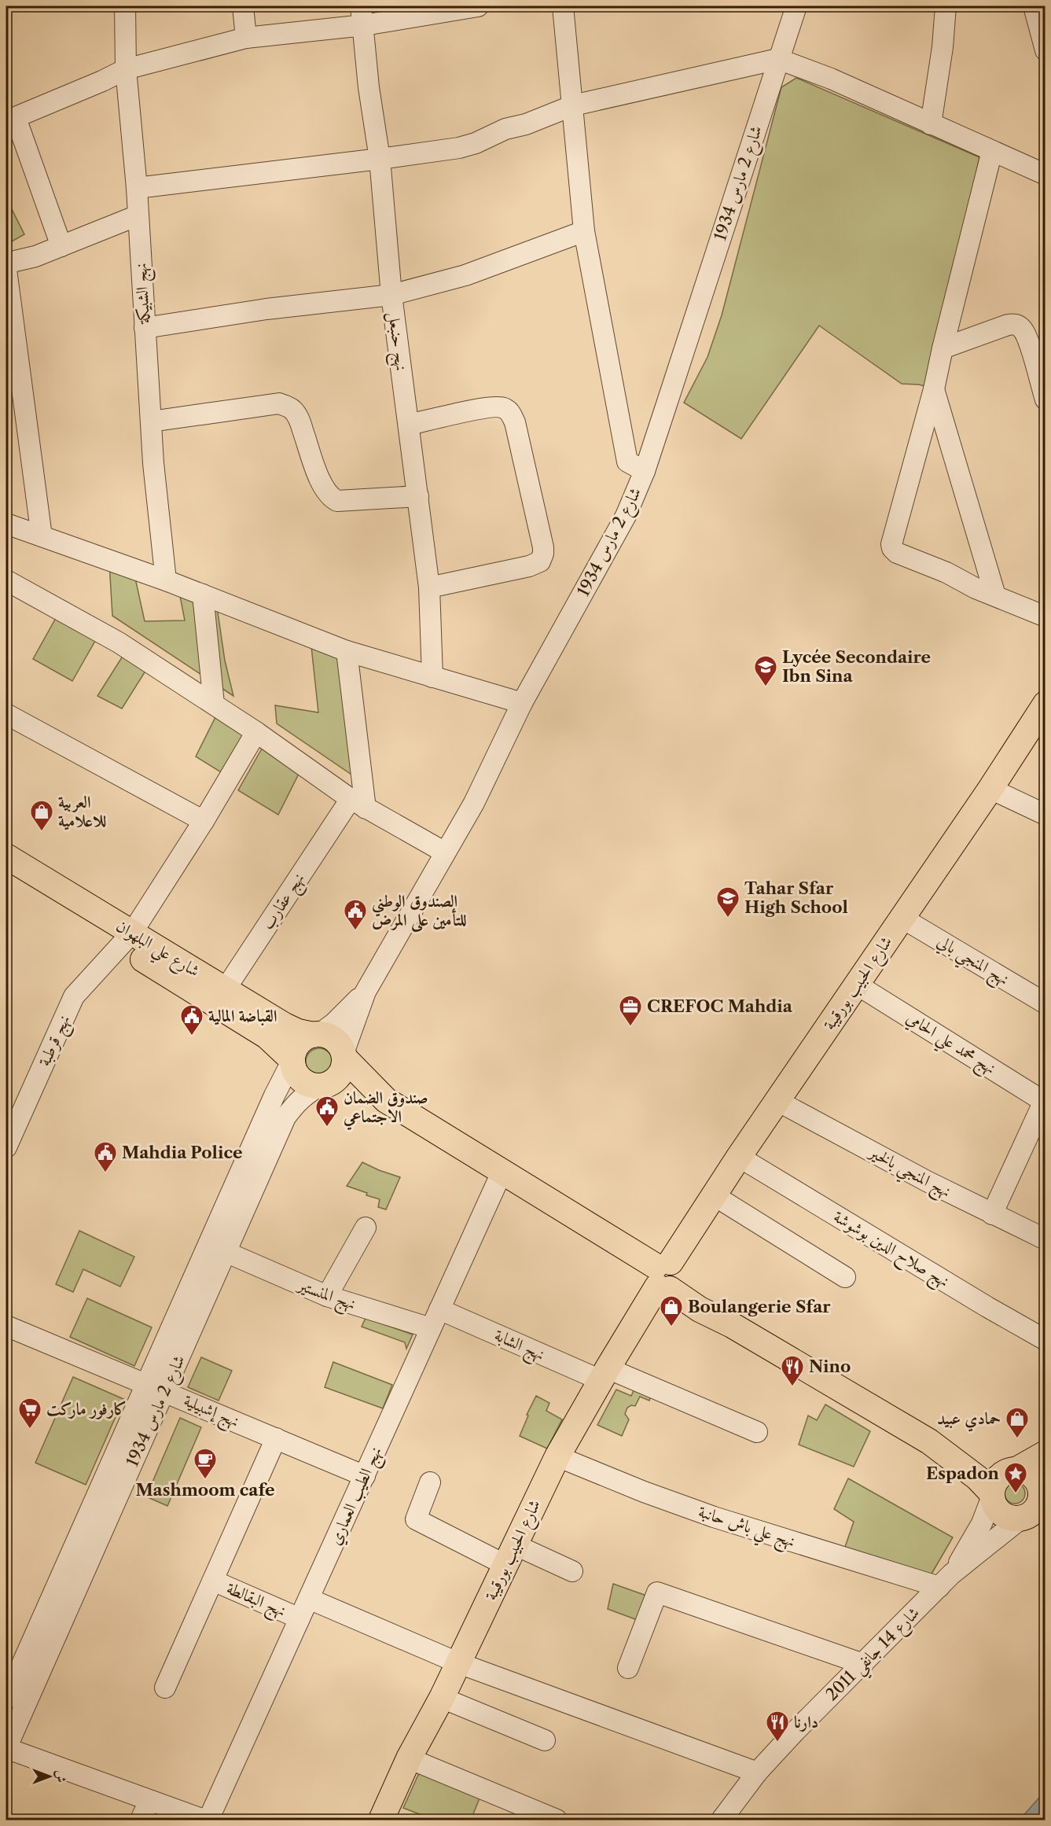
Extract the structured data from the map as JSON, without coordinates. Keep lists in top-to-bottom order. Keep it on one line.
{"streets":{"main road":["شارع علي البلهوان","شارع الحبيب بورقيبة"],"street":["شارع 2 مارس 1934","نهج الشبيكة","نهج حنبعل","نهج عقارب","نهج المنجي بالي","نهج قرطبة","نهج محمد علي الحامي","نهج المنجي بالخير","نهج صلاح الدين بوشوشة","نهج المنستير","نهج الشابة","نهج إشبيلية","نهج الطيب العماري","نهج علي باش حانبة","نهج البقالطة","شارع 14 جانفي 2011"]},"crossings":[["شارع 2 مارس 1934","شارع علي البلهوان"],["شارع 2 مارس 1934","نهج المنستير"],["شارع 2 مارس 1934","نهج إشبيلية"],["نهج عقارب","شارع علي البلهوان"],["شارع علي البلهوان","نهج قرطبة"],["نهج المنجي بالي","شارع الحبيب بورقيبة"],["شارع الحبيب بورقيبة","نهج محمد علي الحامي"],["شارع الحبيب بورقيبة","نهج المنجي بالخير"],["شارع الحبيب بورقيبة","نهج صلاح الدين بوشوشة"],["شارع الحبيب بورقيبة","نهج الشابة"],["شارع الحبيب بورقيبة","نهج علي باش حانبة"],["نهج المنستير","نهج الطيب العماري"],["نهج الشابة","نهج الطيب العماري"],["نهج إشبيلية","نهج الطيب العماري"],["نهج الطيب العماري","نهج البقالطة"],["نهج علي باش حانبة","شارع 14 جانفي 2011"]],"places":{"school or university":["Lycée Secondaire Ibn Sina","Tahar Sfar High School"],"shop":["العربية للاعلامية","Boulangerie Sfar","حمادي عبيد"],"public building":["الصندوق الوطني للتأمين على المرض","القباضة المالية","صندوق الضمان الاجتماعي","Mahdia Police"],"office":["CREFOC Mahdia"],"restaurant":["Nino","دارنا"],"supermarket":["كارفور ماركت"],"cafe":["Mashmoom cafe"],"place":["Espadon"]},"north":"right"}
